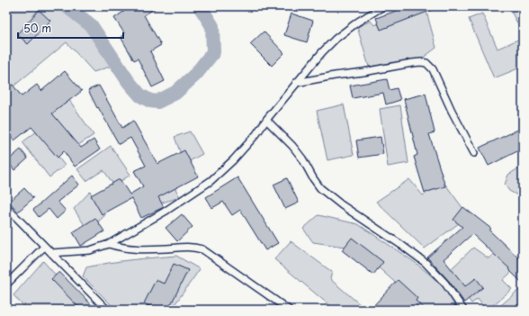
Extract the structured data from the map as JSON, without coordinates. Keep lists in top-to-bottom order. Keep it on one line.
{"scale_bar":"50 m"}
